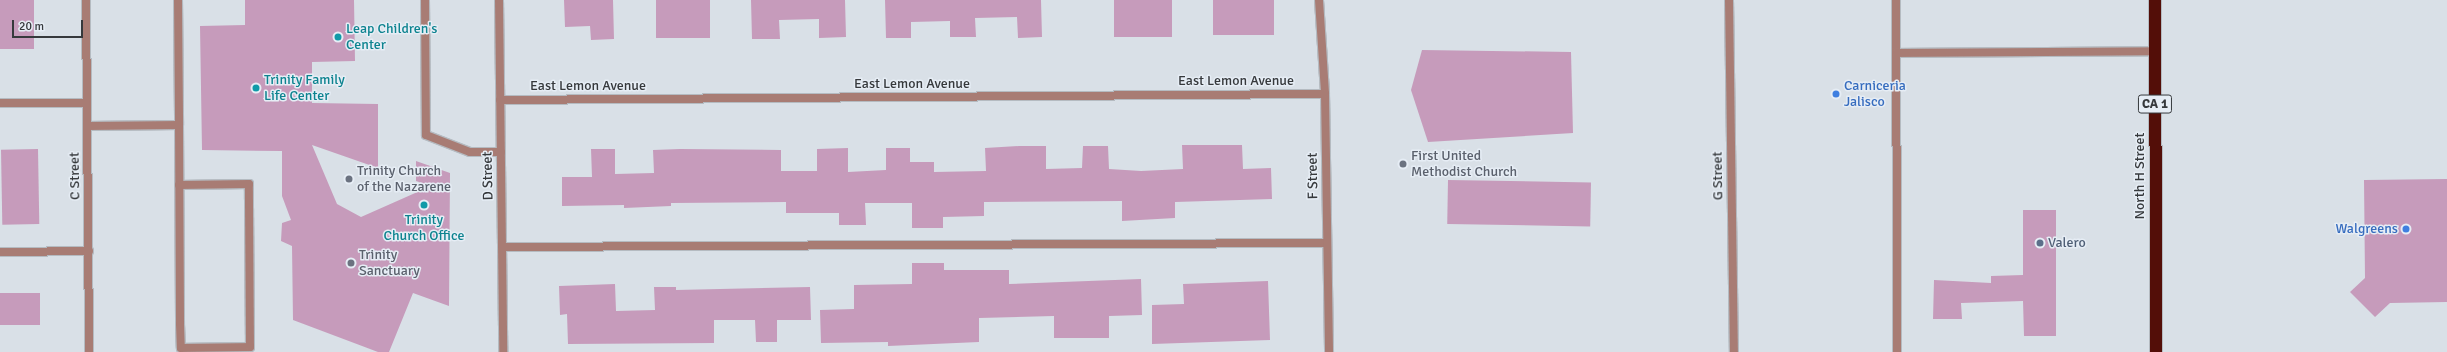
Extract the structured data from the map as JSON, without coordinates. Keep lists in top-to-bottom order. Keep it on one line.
{"streets":{"highway":["CA 1","North H Street"],"street":["East Lemon Avenue","C Street","D Street","F Street","G Street"]},"crossings":[["East Lemon Avenue","D Street"],["East Lemon Avenue","F Street"]],"places":["Leap Children's Center","Trinity Family Life Center","Carniceria Jalisco","First United Methodist Church","Trinity Church of the Nazarene","Trinity Church Office","Walgreens","Valero","Trinity Sanctuary"],"scale_bar":"20 m"}
